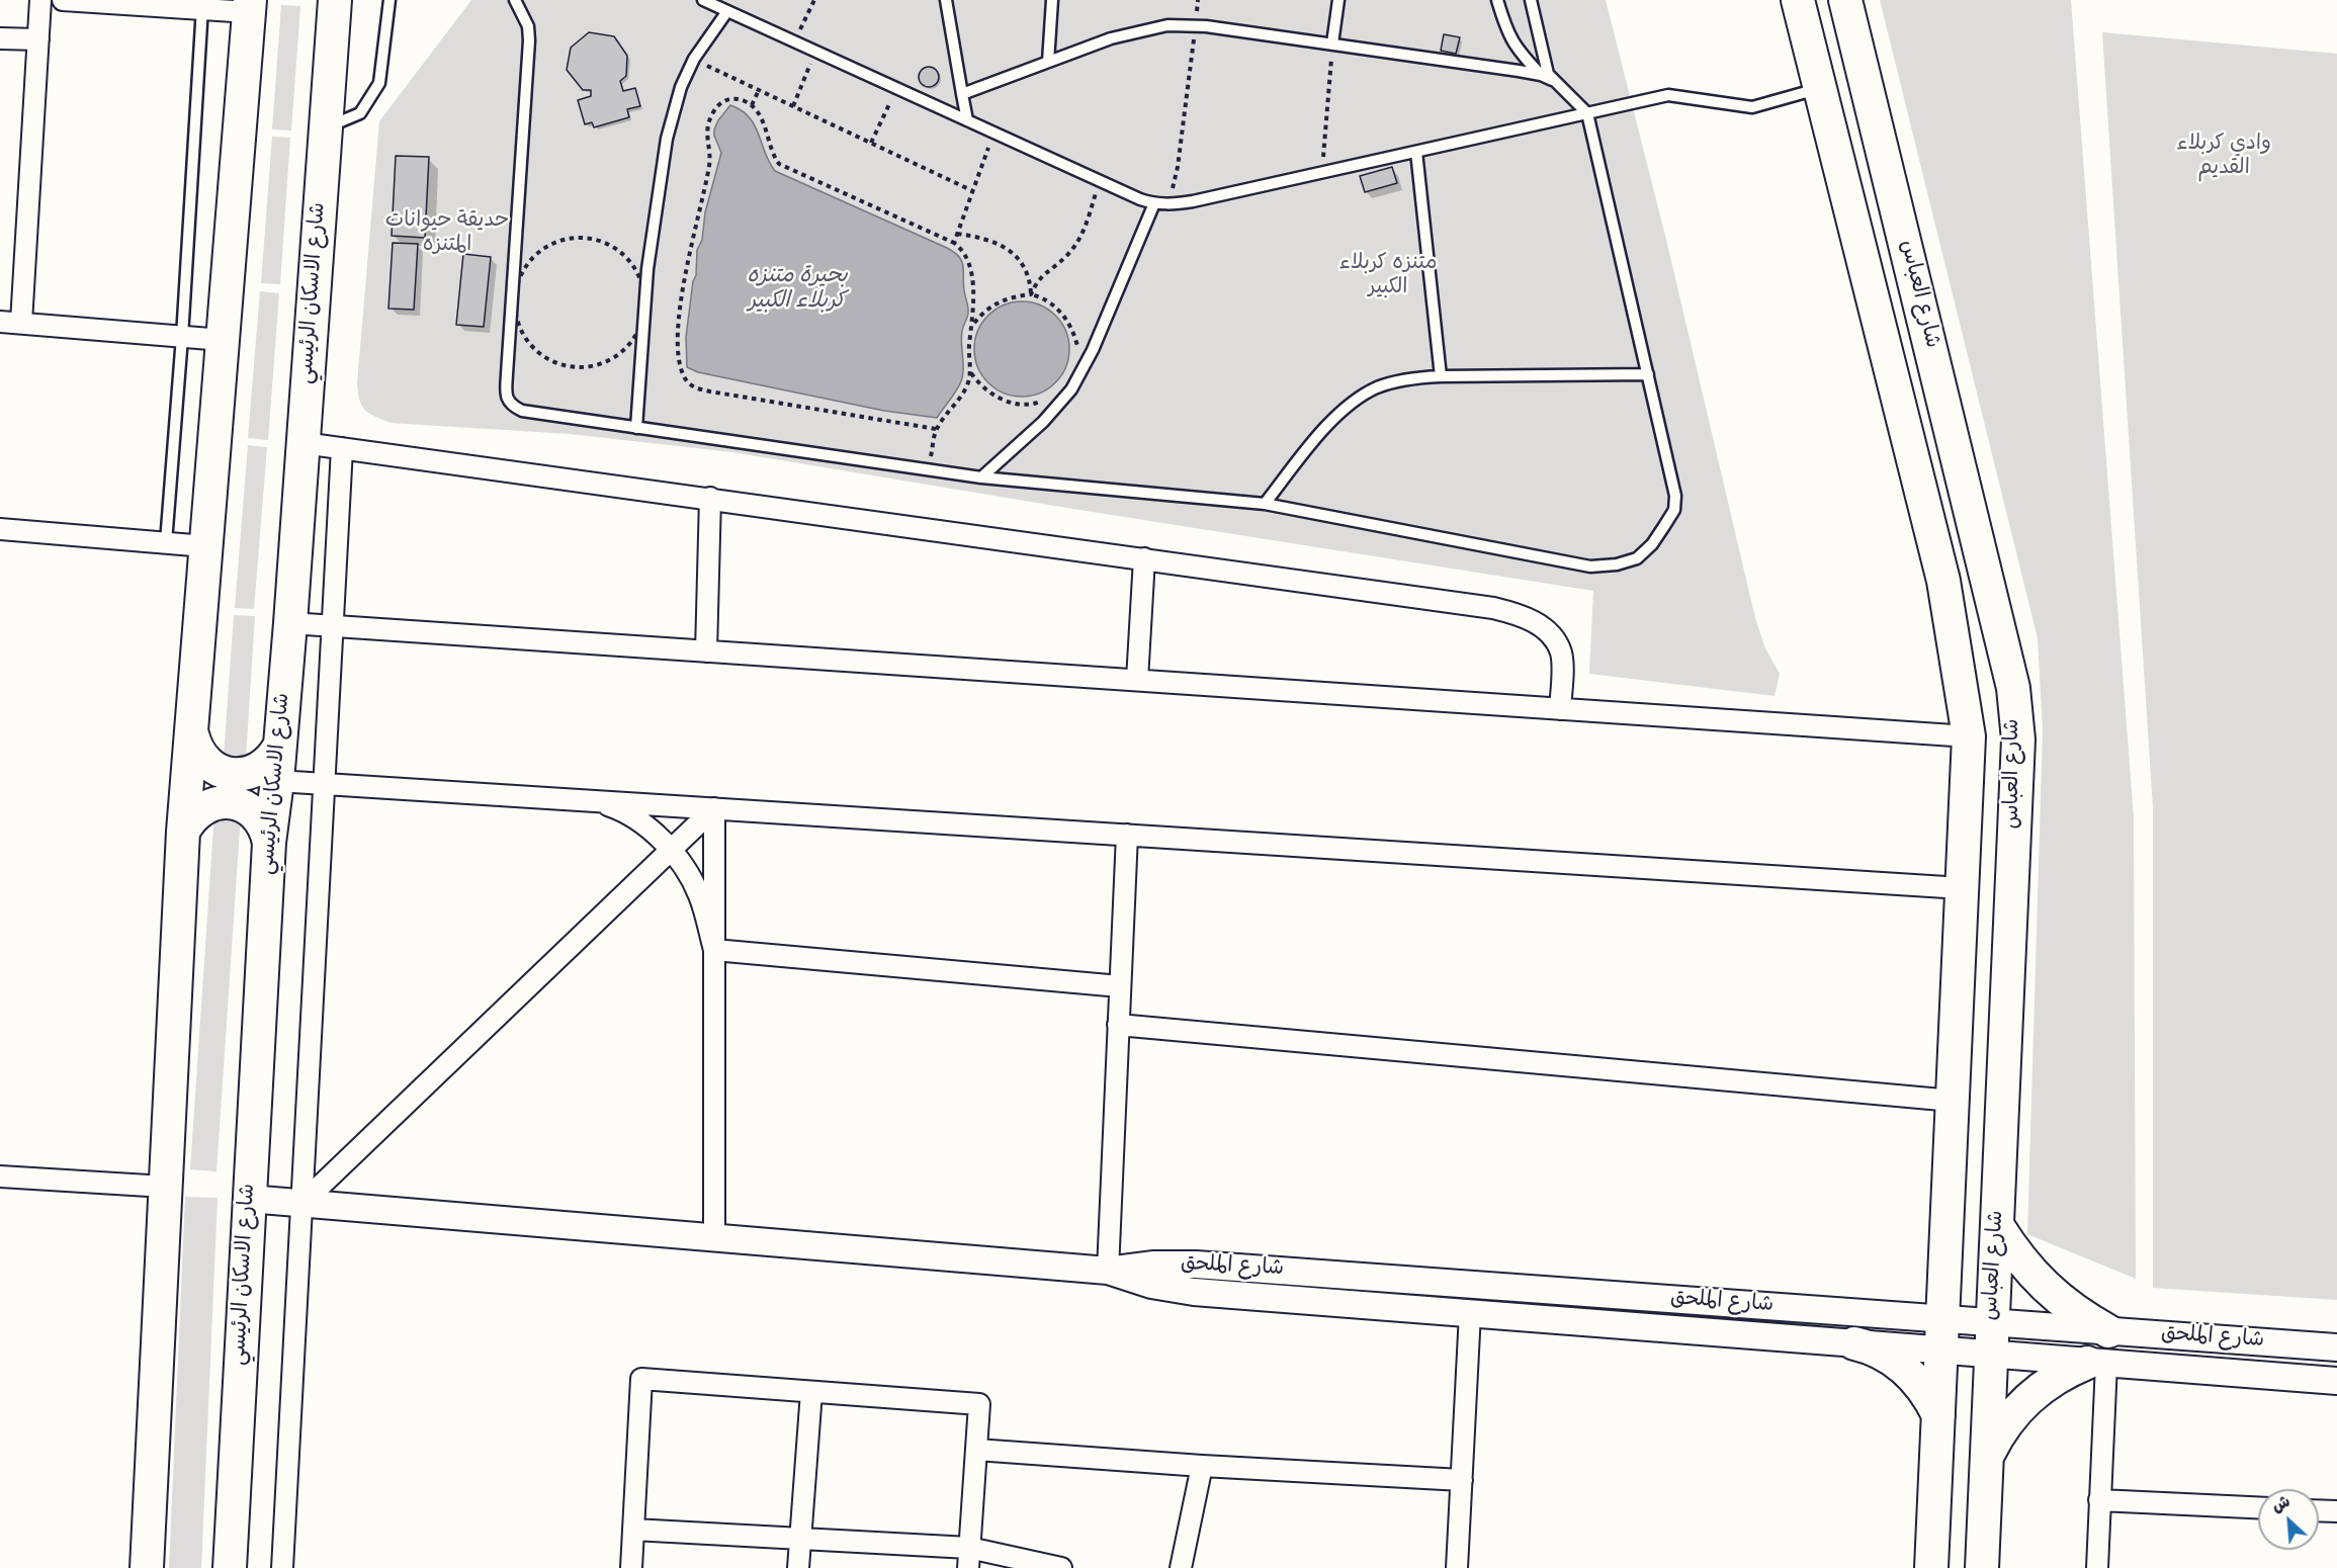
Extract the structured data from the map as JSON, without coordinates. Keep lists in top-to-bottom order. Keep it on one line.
{"streets":{"main road":["شارع الاسكان الرئيسي","شارع العباس"],"street":["شارع الملحق"]},"crossings":[["شارع العباس","شارع الملحق"]],"water":["بحيرة متنزه كربلاء الكبير"],"parks":["وادي كربلاء القديم","حديقة حيوانات المتنزه","متنزه كربلاء الكبير"],"north":"top left"}
